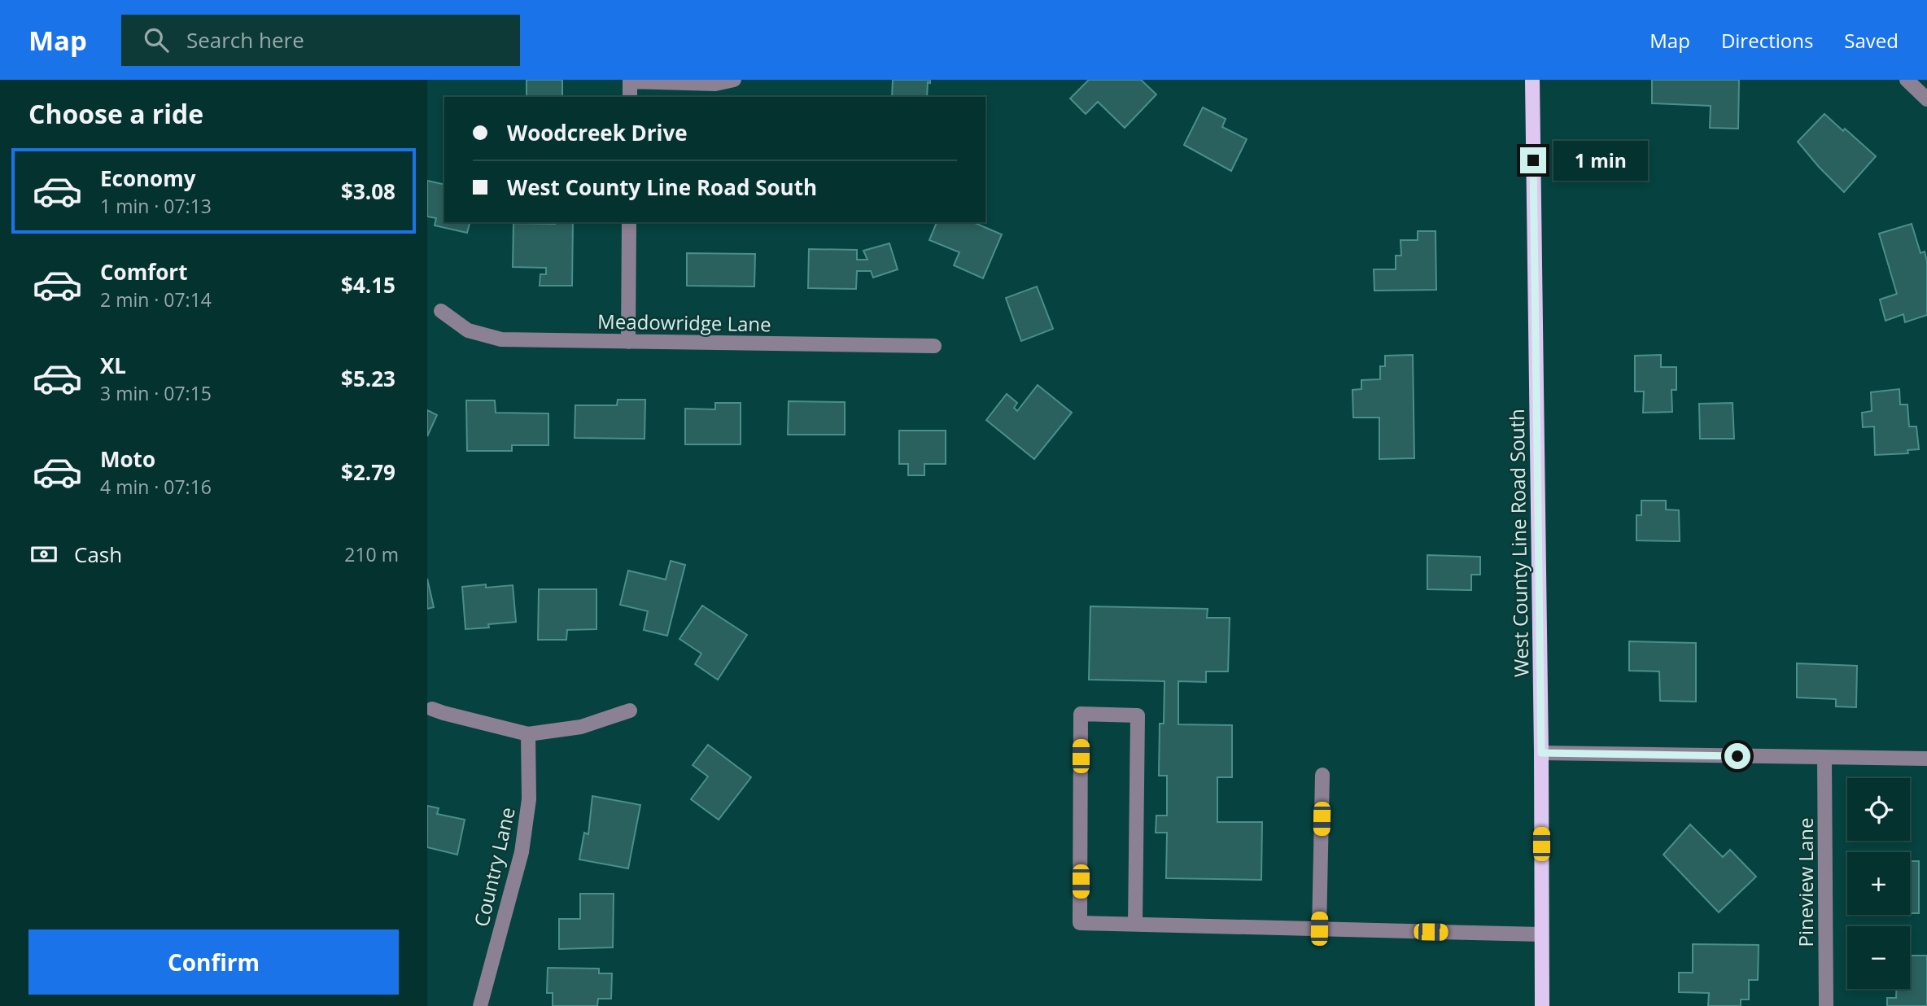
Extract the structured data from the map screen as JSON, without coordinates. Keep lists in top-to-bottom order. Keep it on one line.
{"streets":{"main road":["West County Line Road South"],"street":["Meadowridge Lane","Country Lane","Pineview Lane"]},"page":{"header":"Map","search":"Search here","nav":["Map","Directions","Saved"],"heading":"Choose a ride","banner":["Woodcreek Drive","West County Line Road South"],"bubble":"1 min","list":[{"name":"Economy","note":"1 min · 07:13","value":"$3.08"},{"name":"Comfort","note":"2 min · 07:14","value":"$4.15"},{"name":"XL","note":"3 min · 07:15","value":"$5.23"},{"name":"Moto","note":"4 min · 07:16","value":"$2.79"}],"pay":["Cash","210 m"],"map_buttons":["+","−"],"buttons":"Confirm"}}
